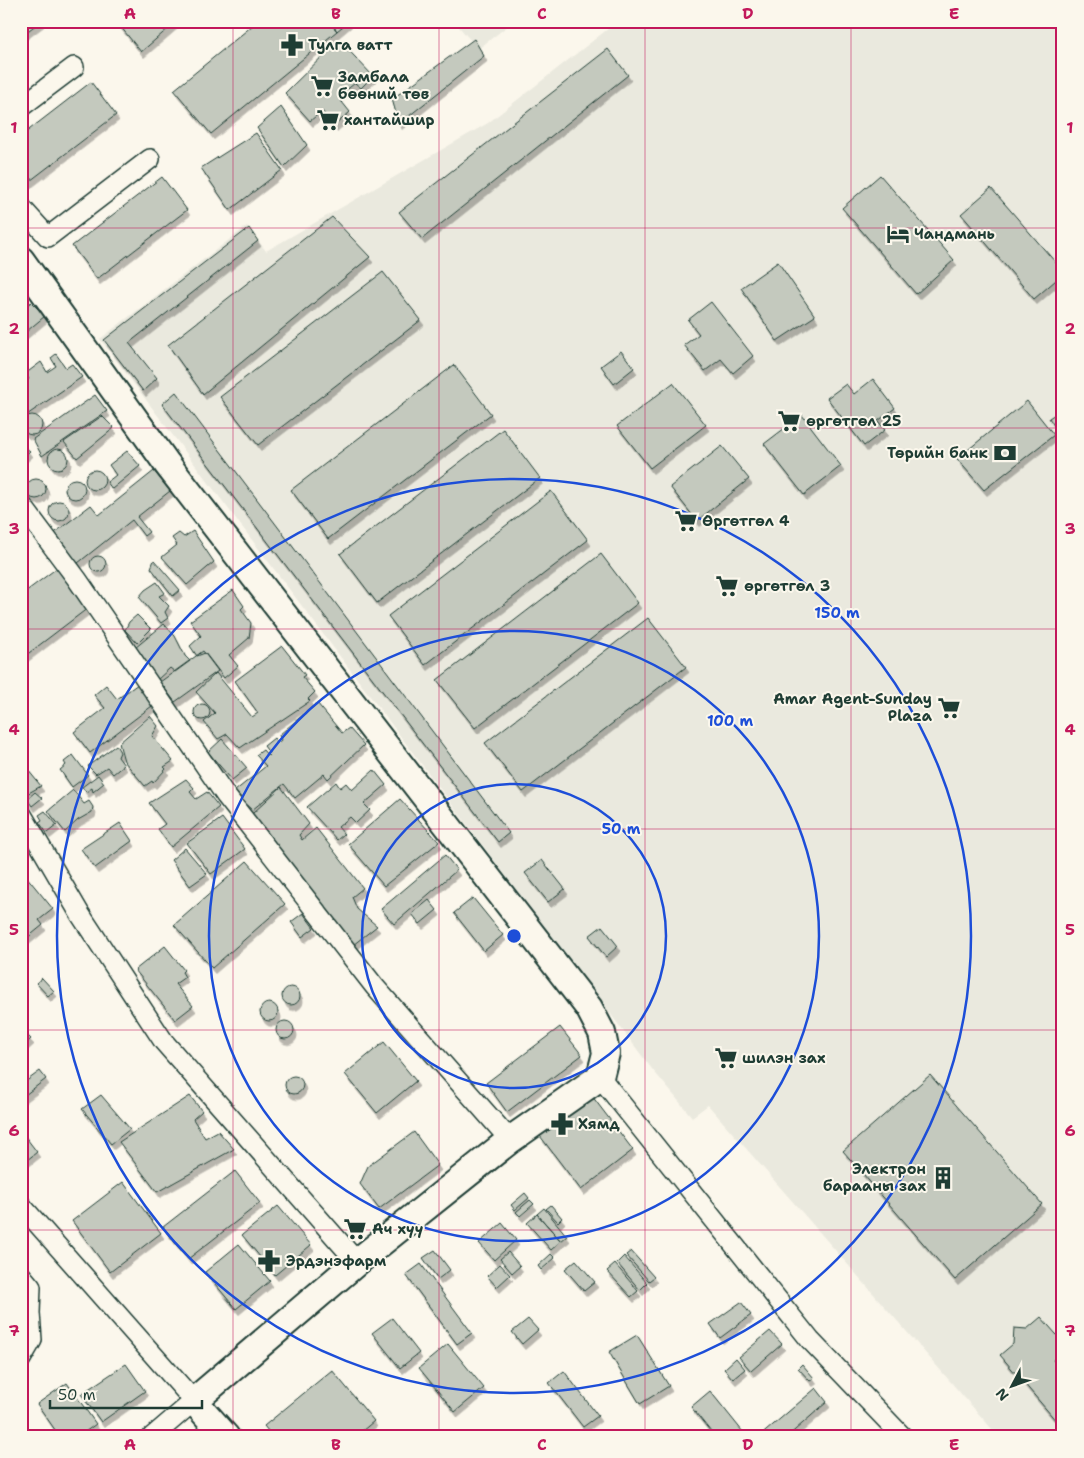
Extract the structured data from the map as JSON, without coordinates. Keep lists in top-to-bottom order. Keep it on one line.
{"places":{"pharmacy":["Тулга ватт","Хямд","Эрдэнэфарм"],"supermarket":["Замбала бөөний төв","хантайшир","өргөтгөл 25","Өргөтгөл 4","өргөтгөл 3","Amar Agent-Sunday Plaza","шилэн зах","Ач хүү"],"hotel":["Чандмань"],"bank":["Төрийн банк"],"building":["Электрон барааны зах"]},"scale_bar":"50 m","north":"bottom left","grid":{"columns":["A","B","C","D","E"],"rows":["1","2","3","4","5","6","7"]},"rings":["150 m","100 m","50 m"]}
